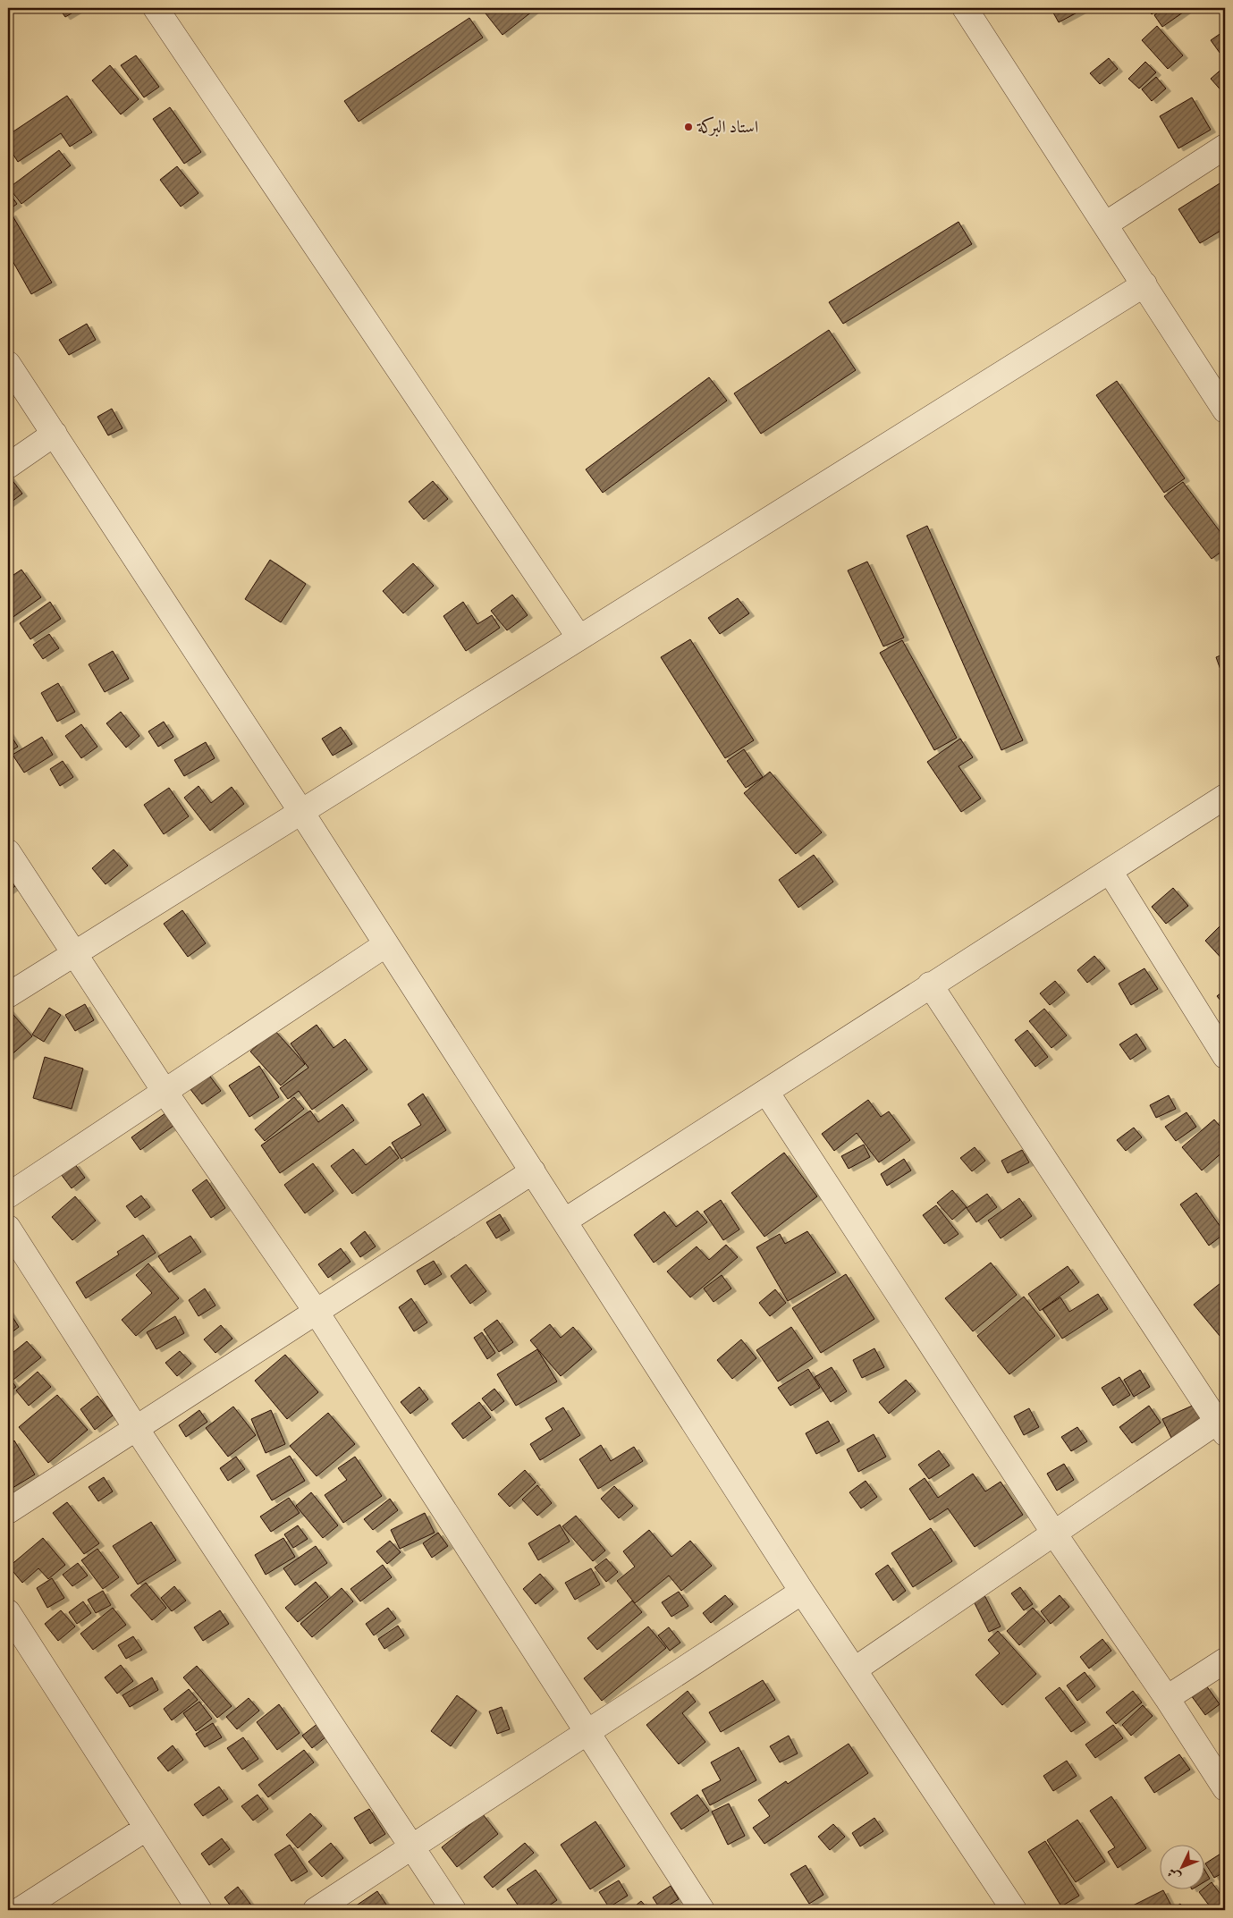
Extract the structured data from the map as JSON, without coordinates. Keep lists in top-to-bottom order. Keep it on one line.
{"places":["استاد البركة"],"north":"bottom left"}
